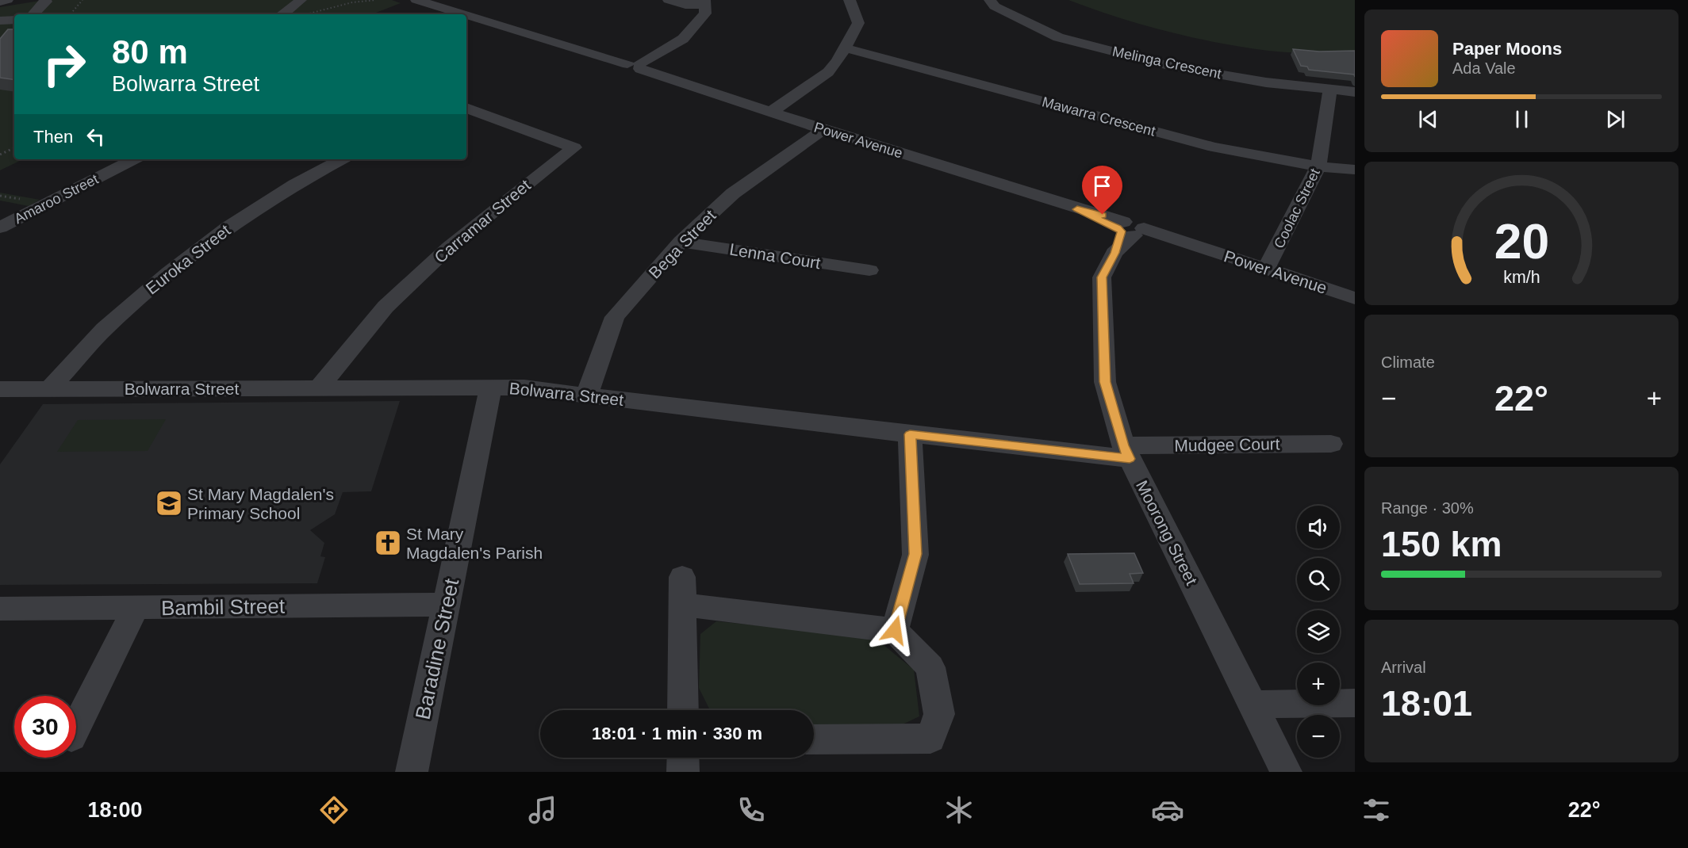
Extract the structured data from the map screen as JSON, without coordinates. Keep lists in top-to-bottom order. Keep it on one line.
{"streets":{"street":["Melinga Crescent","Mawarra Crescent","Power Avenue","Amaroo Street","Coolac Street","Carramar Street","Bega Street","Lenna Court","Euroka Street","Bolwarra Street","Mudgee Court","Moorong Street","Bambil Street","Baradine Street"]},"crossings":[["Melinga Crescent","Coolac Street"],["Mawarra Crescent","Coolac Street"],["Power Avenue","Coolac Street"],["Power Avenue","Bega Street"],["Power Avenue","Moorong Street"],["Carramar Street","Bolwarra Street"],["Bega Street","Lenna Court"],["Bega Street","Bolwarra Street"],["Euroka Street","Bolwarra Street"],["Bolwarra Street","Mudgee Court"],["Bolwarra Street","Moorong Street"],["Bolwarra Street","Baradine Street"],["Mudgee Court","Moorong Street"],["Bambil Street","Baradine Street"]],"places":{"school or university":["St Mary Magdalen's Primary School"],"church":["St Mary Magdalen's Parish"]},"page":{"turn":["80 m","Bolwarra Street"],"song":["Paper Moons","Ada Vale"],"then":"Then","tile":["Climate",["Range · 30%","150 km"],["Arrival","18:01"]],"heat":["−","22°","+"],"map_buttons":["+","−"],"limit":"30","trip":"18:01 · 1 min · 330 m","tabs":["18:00","22°"],"gauge":["20","km/h"]}}
